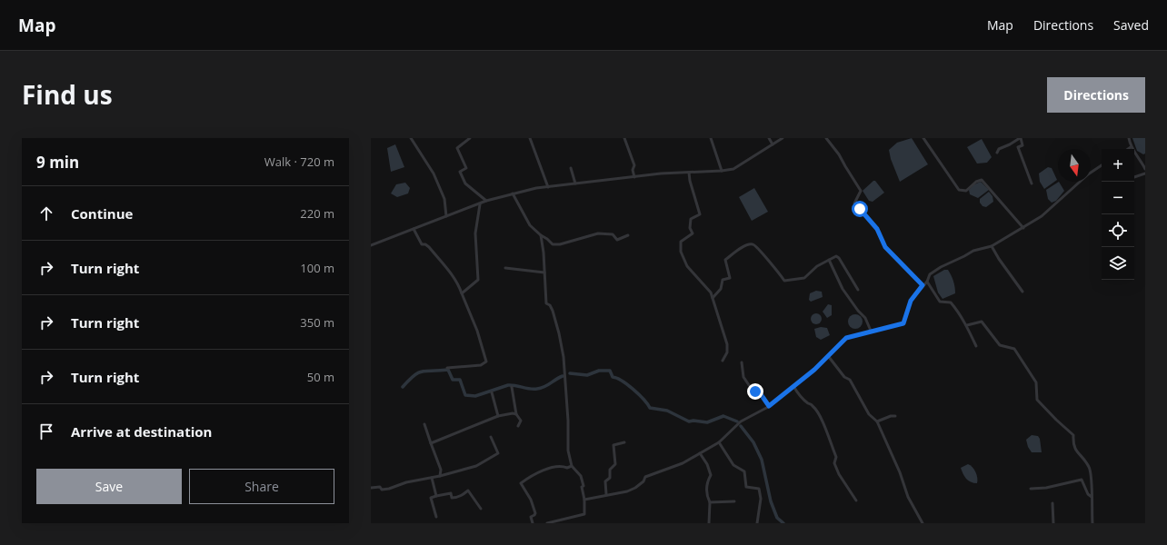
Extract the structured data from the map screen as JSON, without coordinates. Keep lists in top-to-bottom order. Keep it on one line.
{"north":"bottom","page":{"header":"Map","nav":["Map","Directions","Saved"],"title":"Find us","buttons":["Directions",["Save","Share"]],"heading":["9 min","Walk · 720 m"],"map_buttons":["+","−"],"list":[["Continue","220 m"],["Turn right","100 m"],["Turn right","350 m"],["Turn right","50 m"],"Arrive at destination"]}}
